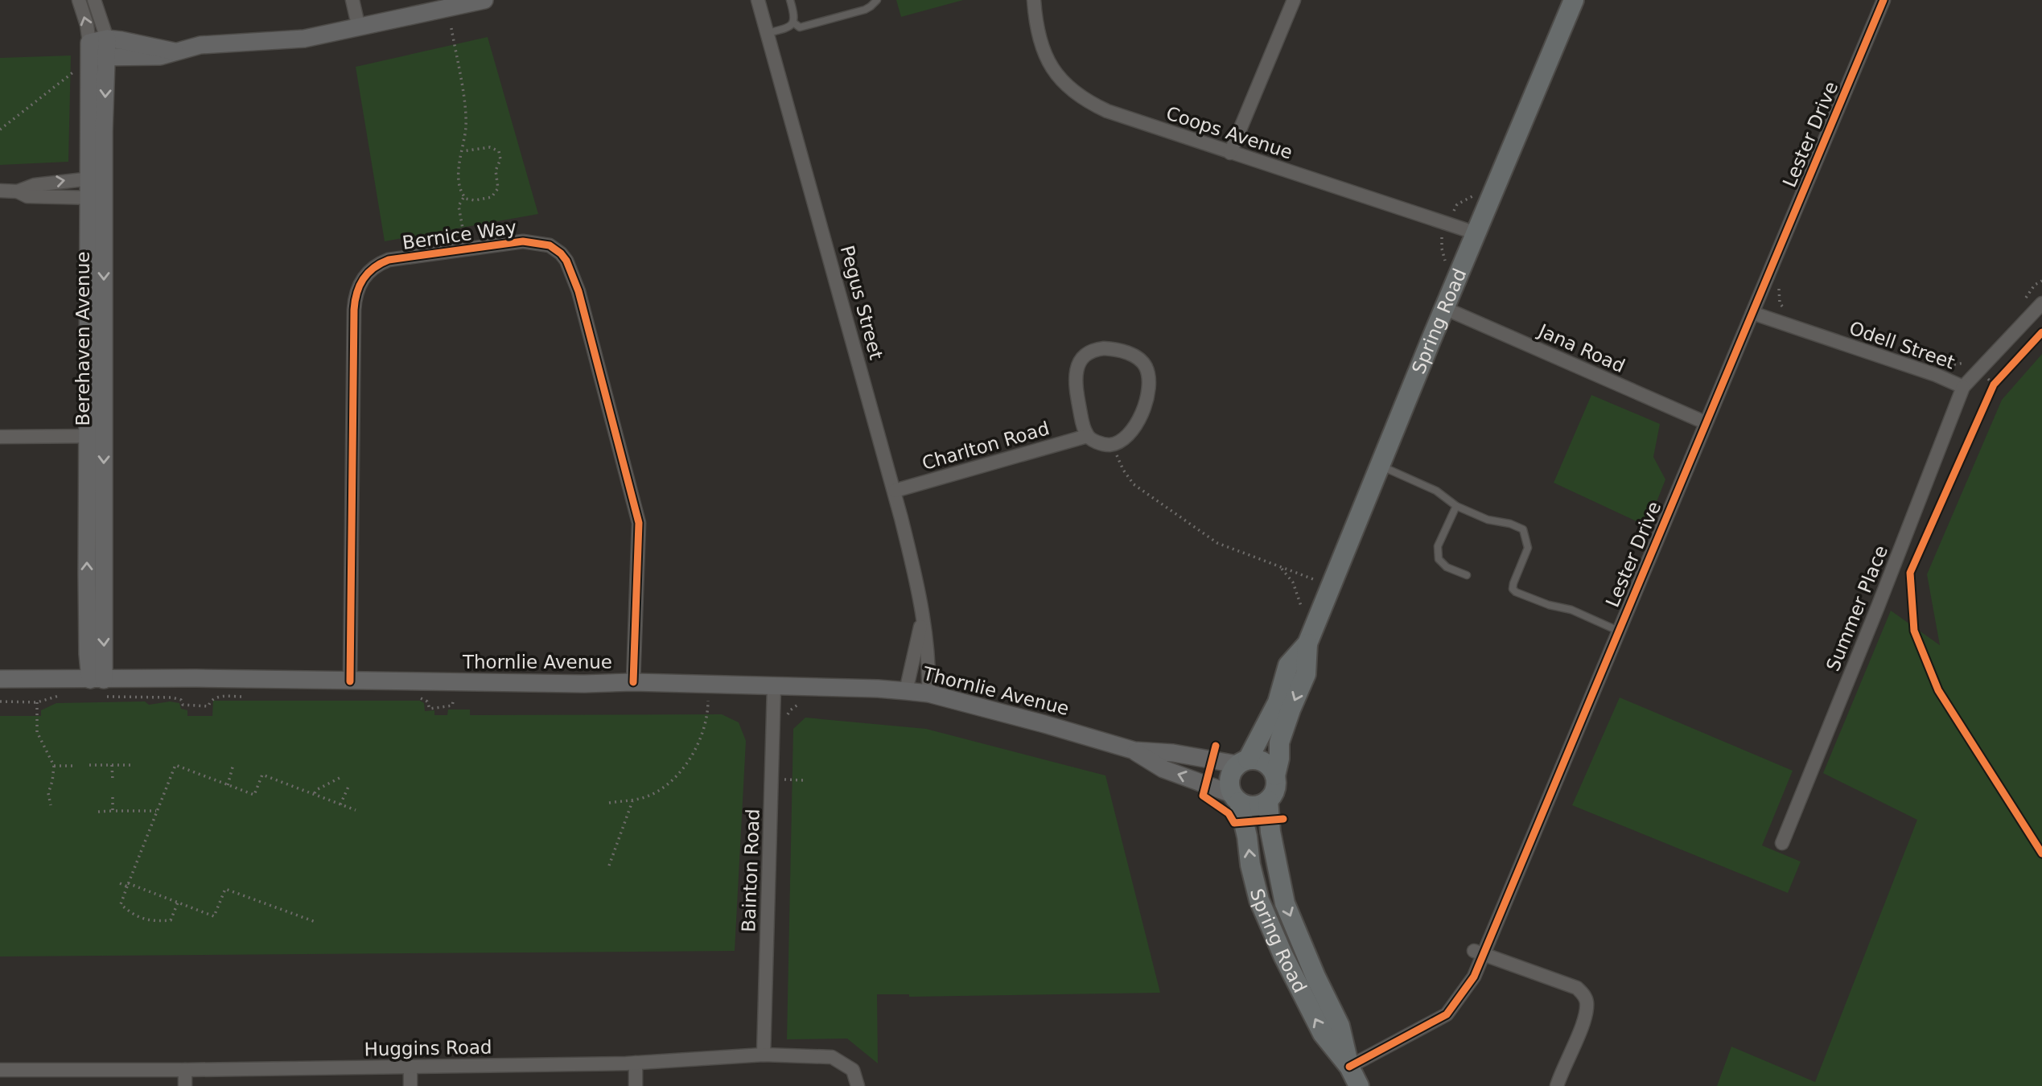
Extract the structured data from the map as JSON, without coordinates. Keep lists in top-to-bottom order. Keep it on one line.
{"streets":{"main road":["Spring Road","Berehaven Avenue","Thornlie Avenue"],"street":["Coops Avenue","Lester Drive","Bernice Way","Pegus Street","Odell Street","Jana Road","Charlton Road","Summer Place","Bainton Road","Huggins Road"]},"crossings":[["Coops Avenue","Spring Road"],["Lester Drive","Spring Road"],["Lester Drive","Odell Street"],["Lester Drive","Jana Road"],["Bernice Way","Thornlie Avenue"],["Pegus Street","Charlton Road"],["Pegus Street","Thornlie Avenue"],["Spring Road","Jana Road"],["Spring Road","Thornlie Avenue"],["Berehaven Avenue","Thornlie Avenue"],["Odell Street","Summer Place"],["Thornlie Avenue","Bainton Road"],["Bainton Road","Huggins Road"]]}
